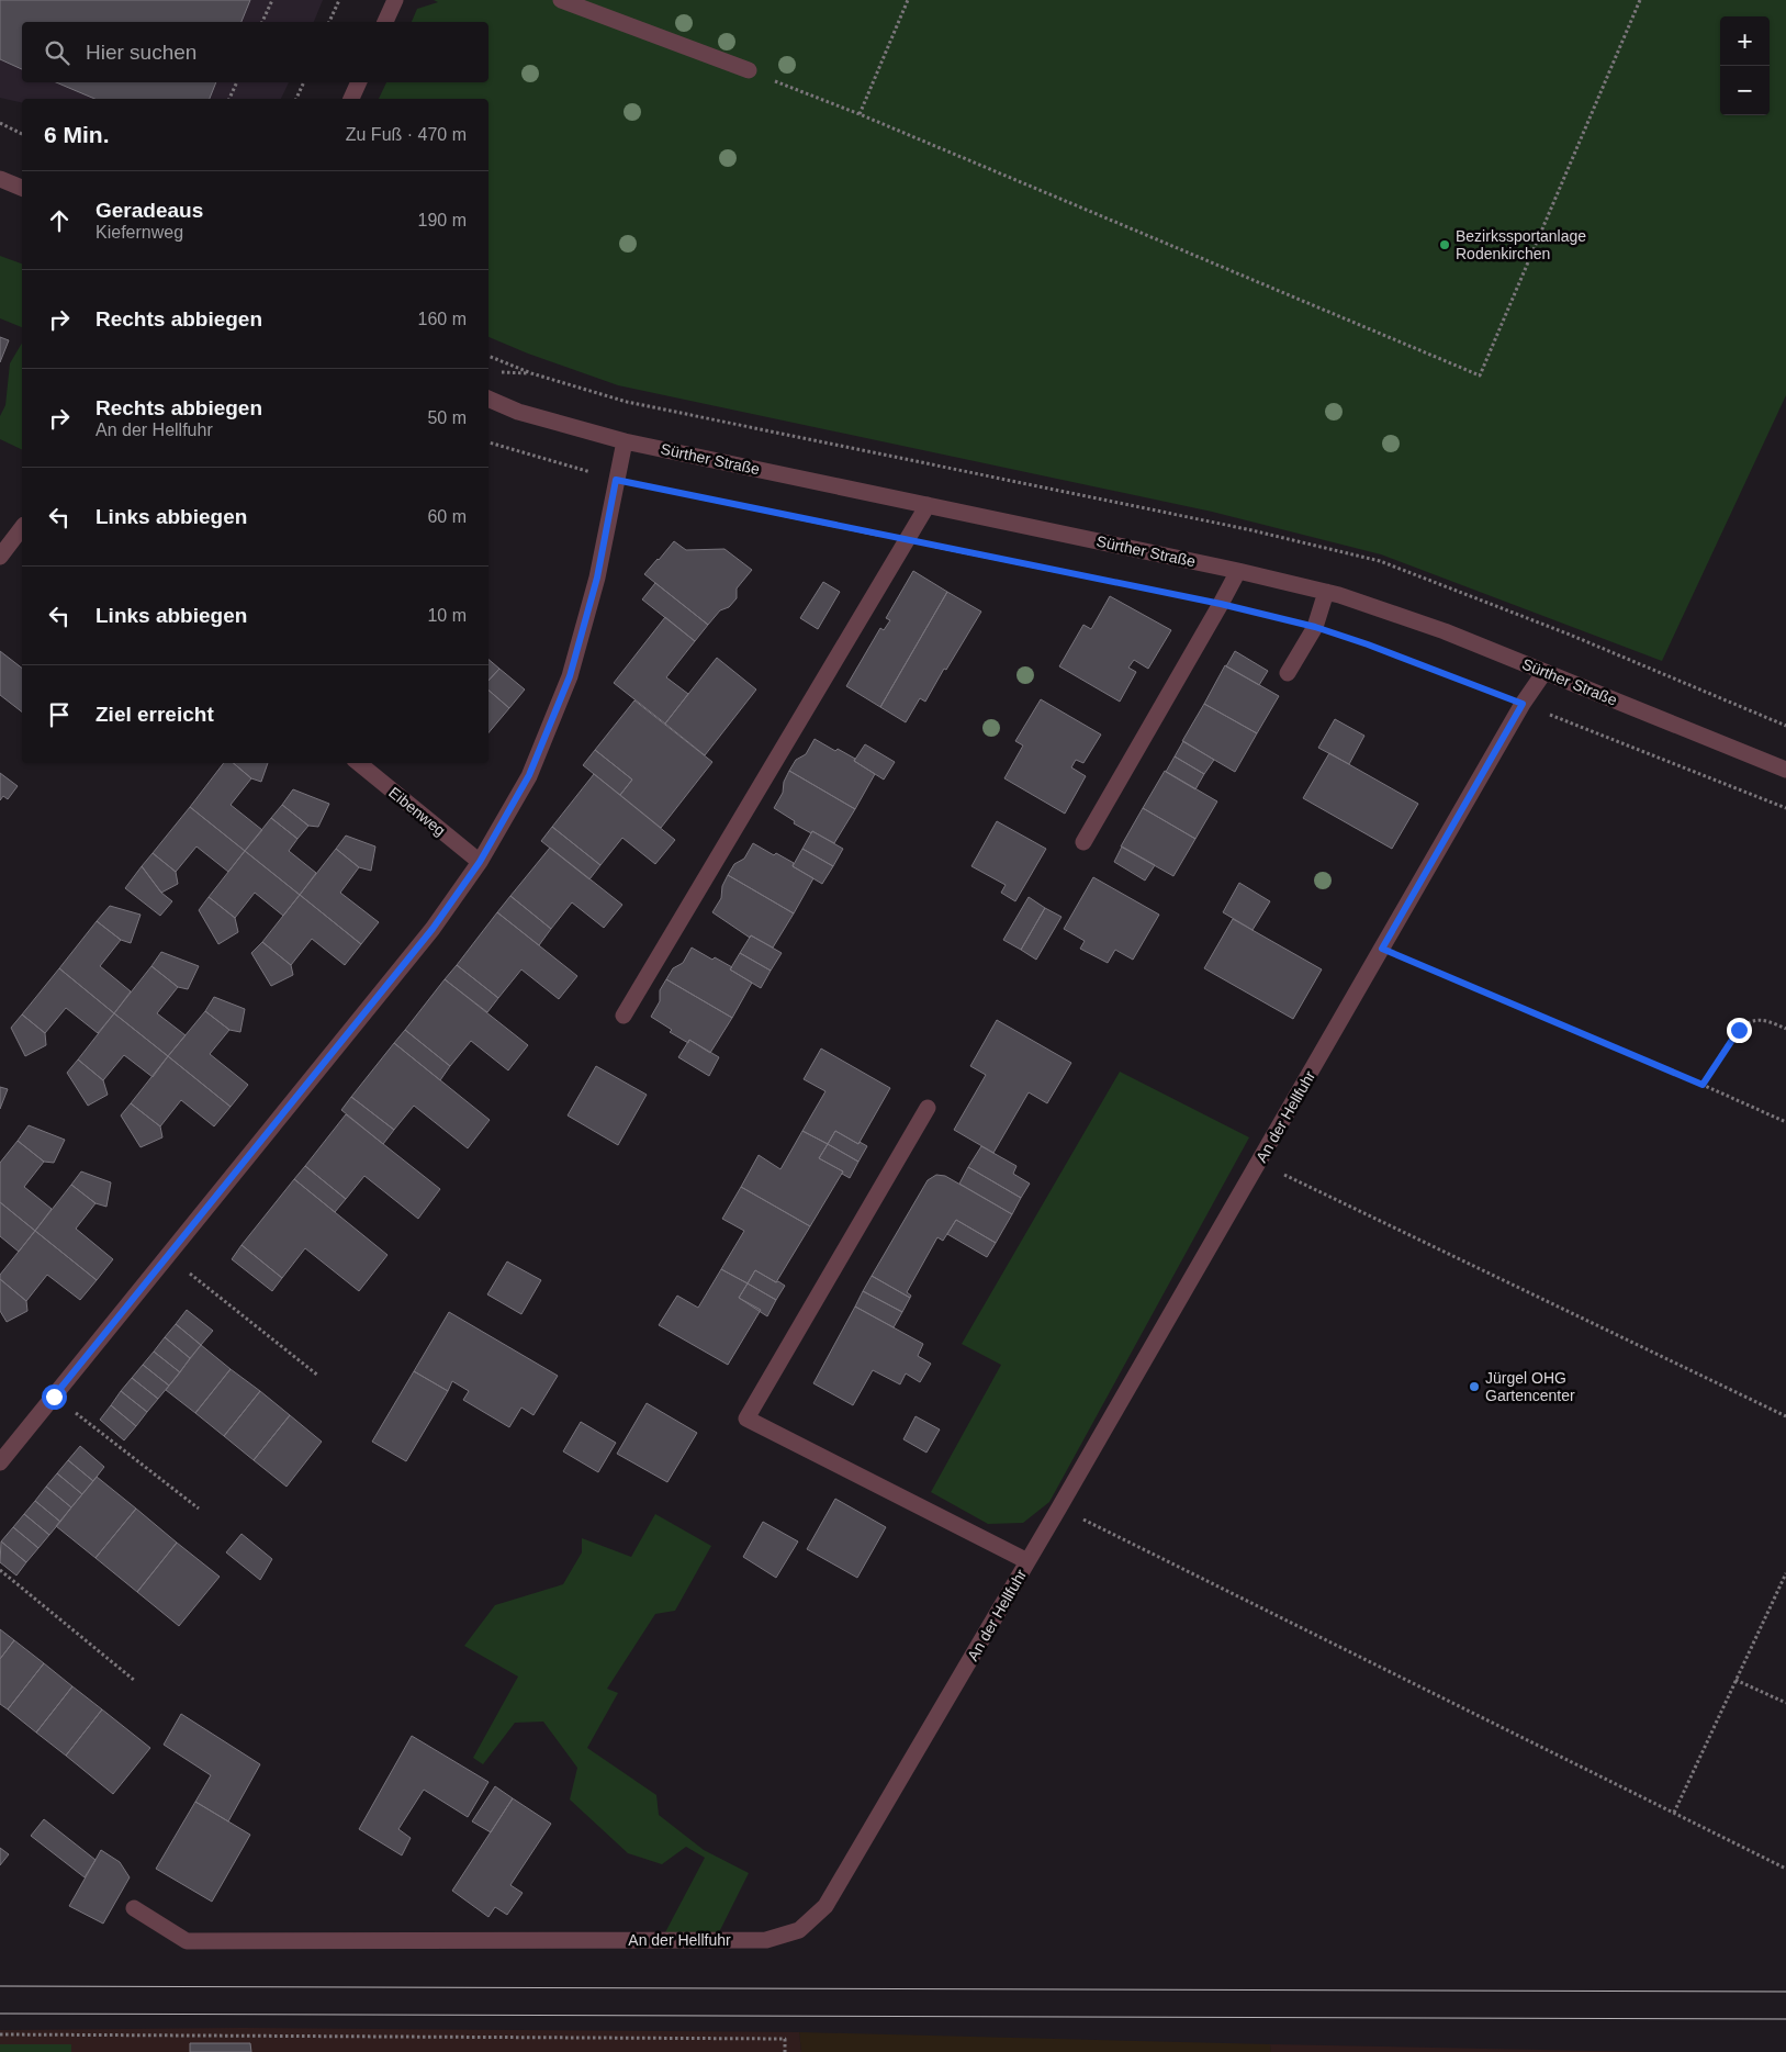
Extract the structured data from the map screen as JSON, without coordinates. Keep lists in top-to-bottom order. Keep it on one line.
{"streets":{"street":["Sürther Straße","Eibenweg","An der Hellfuhr"]},"crossings":[["Sürther Straße","An der Hellfuhr"]],"places":["Bezirkssportanlage Rodenkirchen","Jürgel OHG Gartencenter"],"page":{"map_buttons":["+","−"],"search":"Hier suchen","heading":["6 Min.","Zu Fuß · 470 m"],"list":[["Geradeaus","Kiefernweg","190 m"],["Rechts abbiegen","160 m"],["Rechts abbiegen","An der Hellfuhr","50 m"],["Links abbiegen","60 m"],["Links abbiegen","10 m"],"Ziel erreicht"]}}
